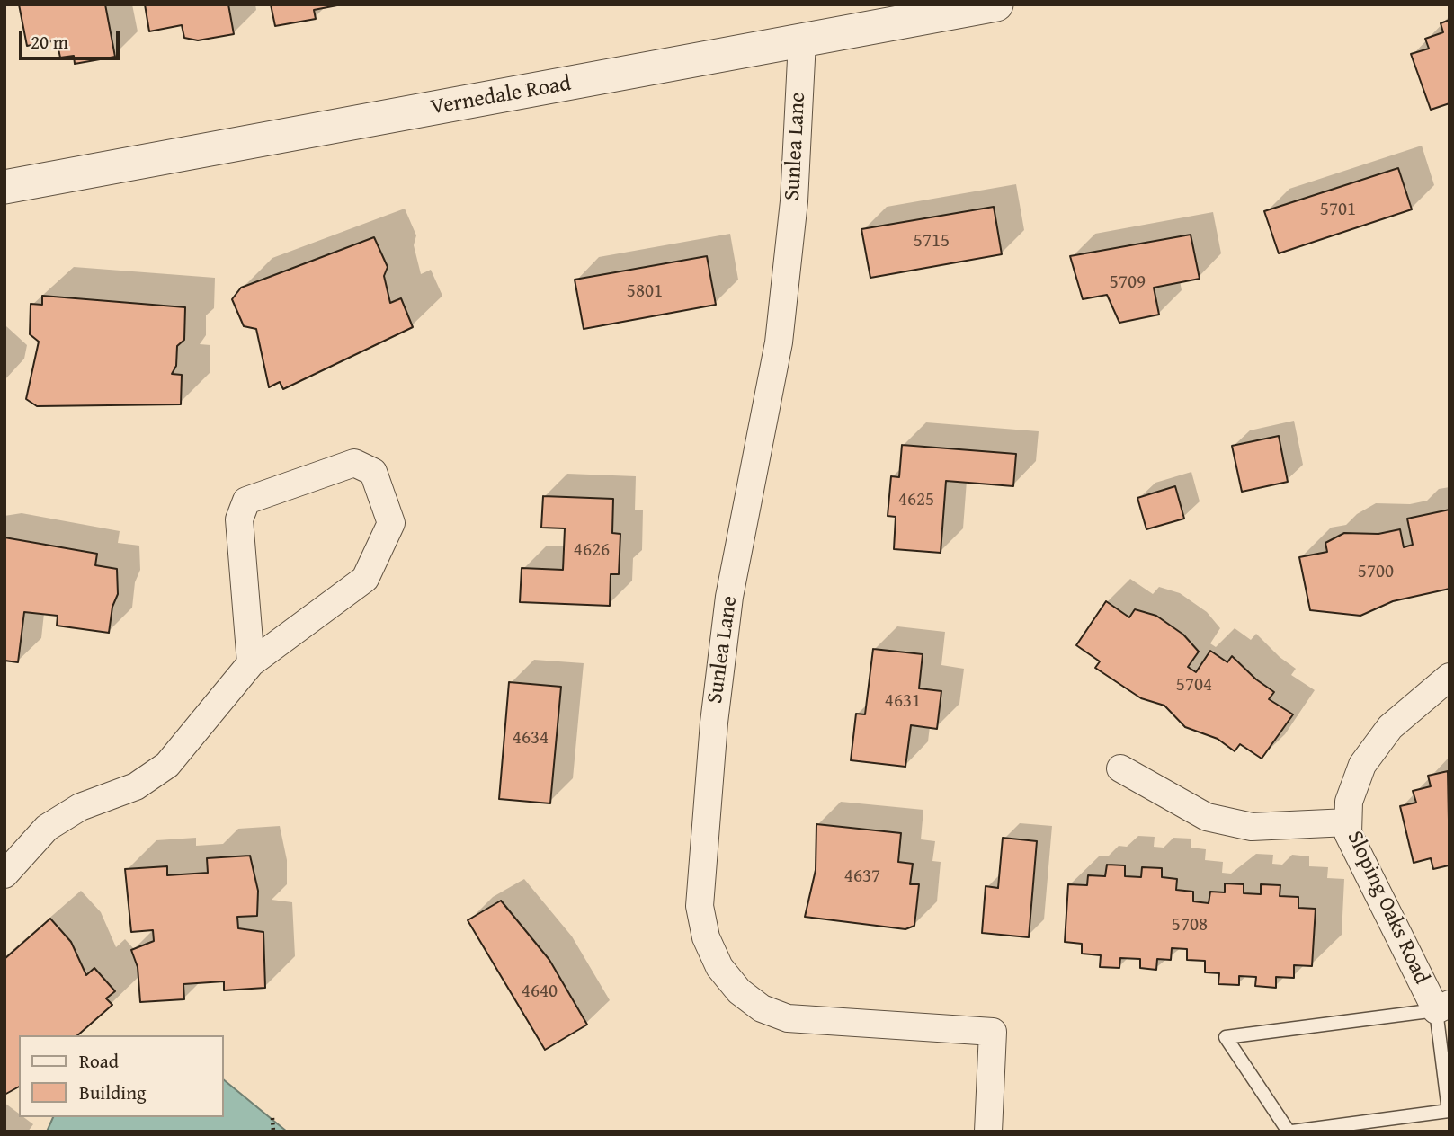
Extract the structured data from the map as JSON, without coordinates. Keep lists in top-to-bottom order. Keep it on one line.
{"streets":{"street":["Vernedale Road","Sunlea Lane","Sloping Oaks Road"]},"crossings":[["Vernedale Road","Sunlea Lane"]],"house_numbers":["5701","5715","5709","5801","4625","4626","5700","5704","4631","4634","4637","5708","4640"],"legend":["Road","Building"],"scale_bar":"20 m"}
